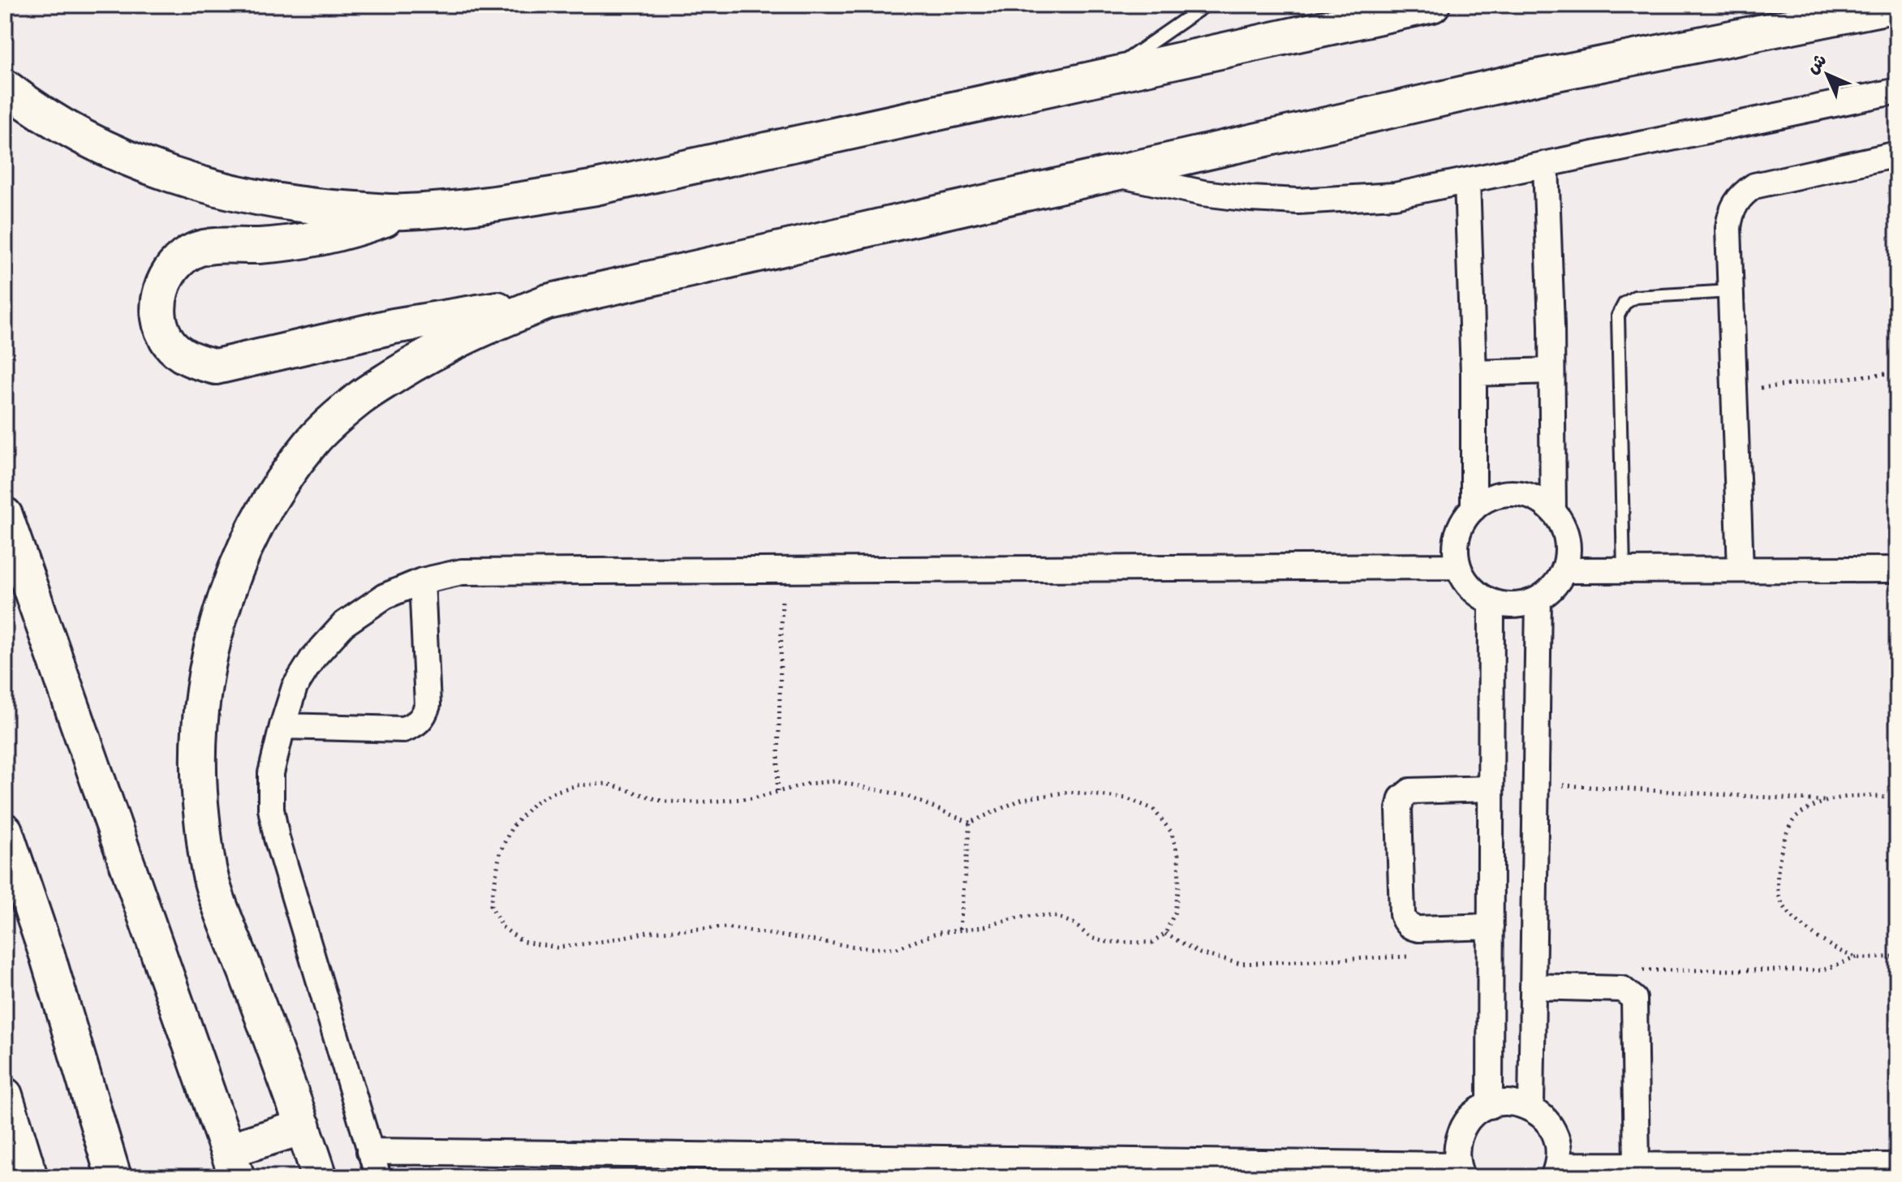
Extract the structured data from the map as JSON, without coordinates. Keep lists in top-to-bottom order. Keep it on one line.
{"north":"top left"}
